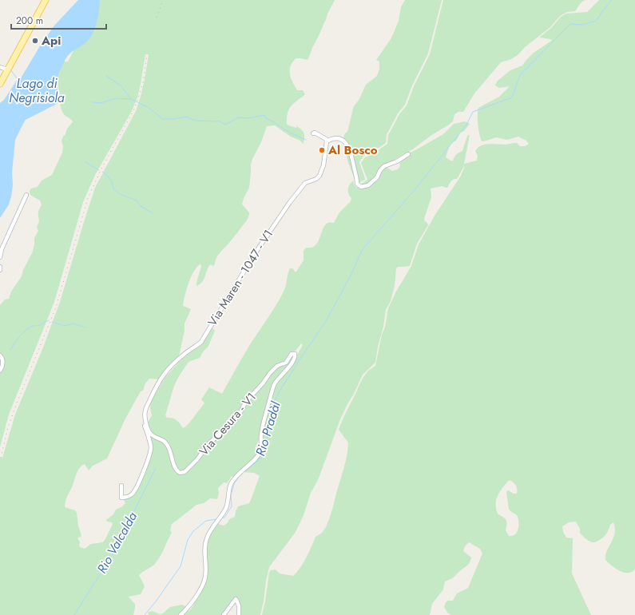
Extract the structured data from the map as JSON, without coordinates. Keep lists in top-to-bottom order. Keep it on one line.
{"streets":{"street":["Via Maren - 1047 - V1","Via Cesura - V1"]},"crossings":[["Via Maren - 1047 - V1","Via Cesura - V1"]],"water":["Lago di Negrisiola","Rio Pradàl","Rio Valcalda"],"places":["Api","Al Bosco"],"scale_bar":"200 m"}
